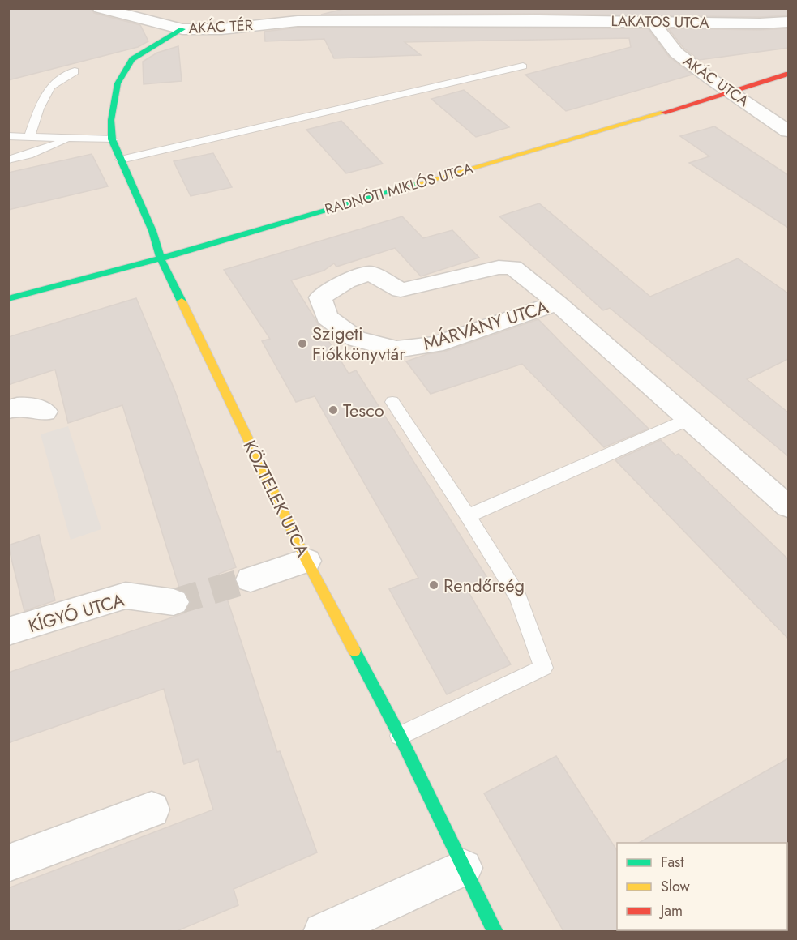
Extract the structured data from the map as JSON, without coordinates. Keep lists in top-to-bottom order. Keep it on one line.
{"streets":{"street":["LAKATOS UTCA","AKÁC TÉR","AKÁC UTCA","RADNÓTI MIKLÓS UTCA","MÁRVÁNY UTCA","KÖZTELEK UTCA","KÍGYÓ UTCA"]},"crossings":[["LAKATOS UTCA","AKÁC TÉR"],["LAKATOS UTCA","AKÁC UTCA"],["AKÁC TÉR","KÖZTELEK UTCA"],["AKÁC UTCA","RADNÓTI MIKLÓS UTCA"],["RADNÓTI MIKLÓS UTCA","KÖZTELEK UTCA"]],"places":["Szigeti Fiókkönyvtár","Tesco","Rendőrség"],"legend":["Fast","Slow","Jam"]}
